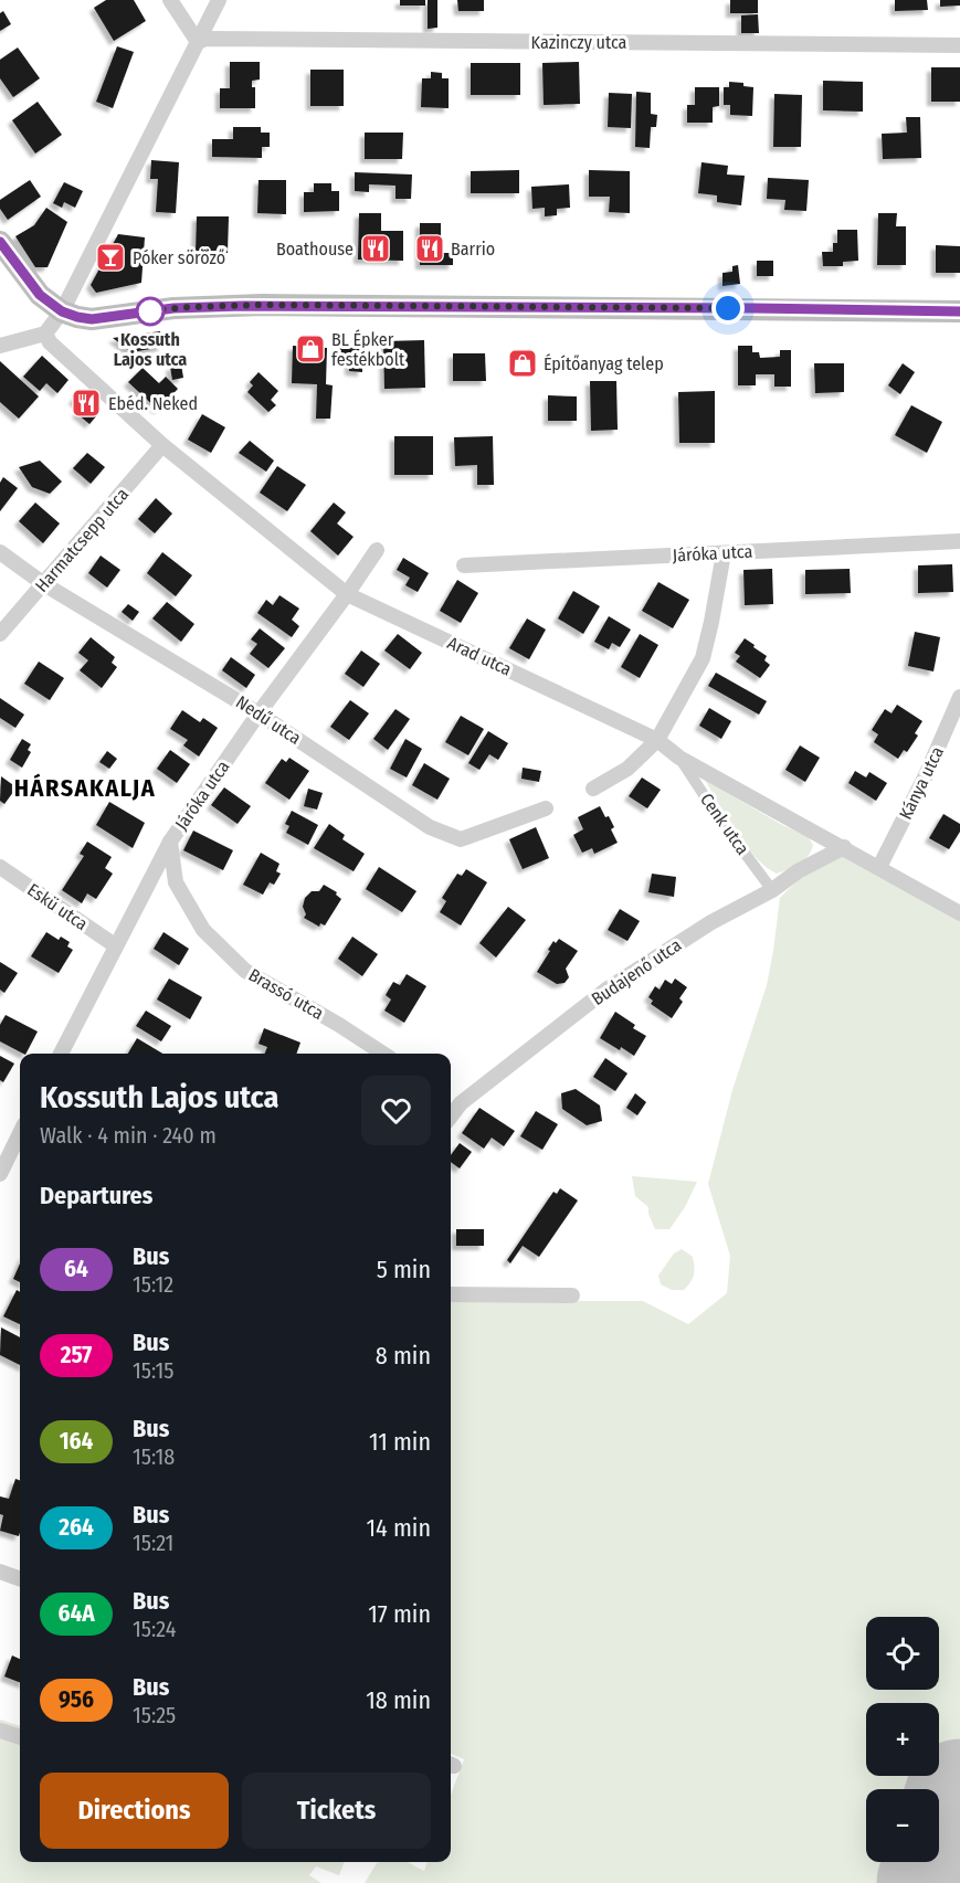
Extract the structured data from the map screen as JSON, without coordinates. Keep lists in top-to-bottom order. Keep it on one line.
{"streets":{"street":["Kazinczy utca","Harmatcsepp utca","Járóka utca","Arad utca","Nedű utca","Kánya utca","Cenk utca","Eskü utca","Budajenő utca","Brassó utca"]},"crossings":[["Harmatcsepp utca","Arad utca"],["Harmatcsepp utca","Nedű utca"],["Járóka utca","Arad utca"],["Járóka utca","Nedű utca"],["Járóka utca","Eskü utca"],["Járóka utca","Brassó utca"],["Arad utca","Kánya utca"],["Arad utca","Cenk utca"],["Arad utca","Budajenő utca"],["Cenk utca","Budajenő utca"]],"districts":["HÁRSAKALJA"],"places":{"restaurant":["Boathouse","Barrio","Ebéd. Neked"],"bar":["Póker söröző"],"other":["Kossuth Lajos utca"],"shop":["BL Épker festékbolt","Építőanyag telep"]},"lines":["bus line 64"],"page":{"heading":[["Kossuth Lajos utca","Walk · 4 min · 240 m"],"Departures"],"list":[{"mark":"64","name":"Bus","note":"15:12","value":"5 min"},{"mark":"257","name":"Bus","note":"15:15","value":"8 min"},{"mark":"164","name":"Bus","note":"15:18","value":"11 min"},{"mark":"264","name":"Bus","note":"15:21","value":"14 min"},{"mark":"64A","name":"Bus","note":"15:24","value":"17 min"},{"mark":"956","name":"Bus","note":"15:25","value":"18 min"}],"map_buttons":["+","−"],"buttons":["Directions","Tickets"]}}
